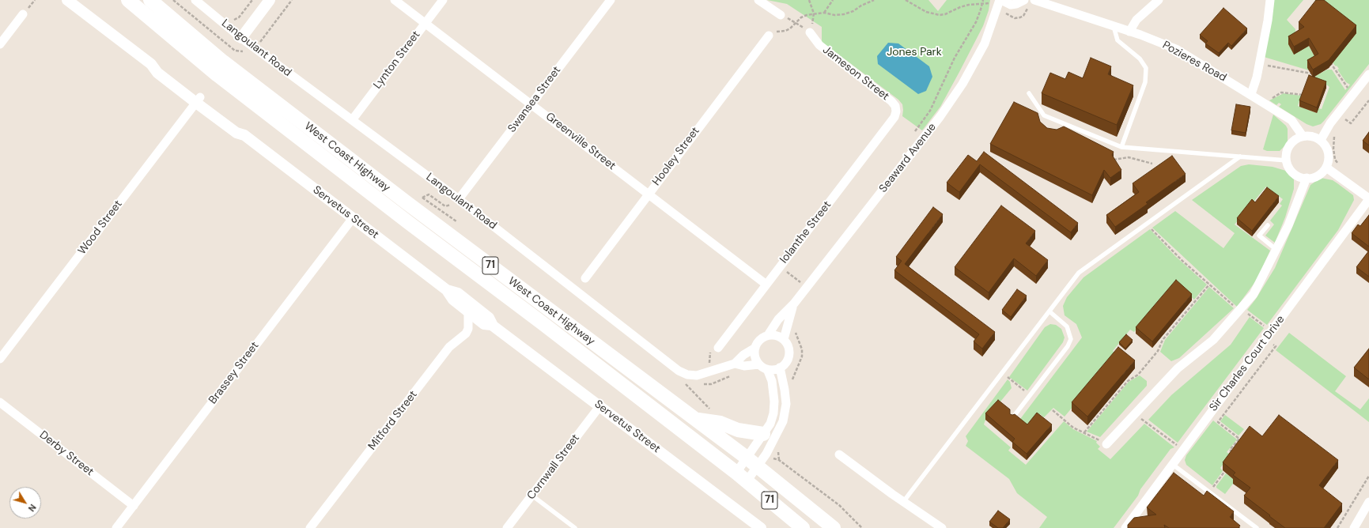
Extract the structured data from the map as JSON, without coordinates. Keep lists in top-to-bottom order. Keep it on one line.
{"streets":{"highway":["West Coast Highway","71"],"street":["Langoulant Road","Lynton Street","Pozieres Road","Jameson Street","Swansea Street","Greenville Street","Hooley Street","Seaward Avenue","Servetus Street","Wood Street","Iolanthe Street","Sir Charles Court Drive","Brassey Street","Mitford Street","Derby Street","Cornwall Street"]},"crossings":[["Langoulant Road","Lynton Street"],["Langoulant Road","Swansea Street"],["Langoulant Road","Seaward Avenue"],["Lynton Street","Greenville Street"],["Jameson Street","Iolanthe Street"],["Swansea Street","Greenville Street"],["Greenville Street","Hooley Street"],["Greenville Street","Iolanthe Street"],["Servetus Street","Wood Street"],["Servetus Street","Brassey Street"],["Servetus Street","Mitford Street"],["Servetus Street","Cornwall Street"],["Brassey Street","Derby Street"]],"parks":["Jones Park"],"north":"bottom right"}
